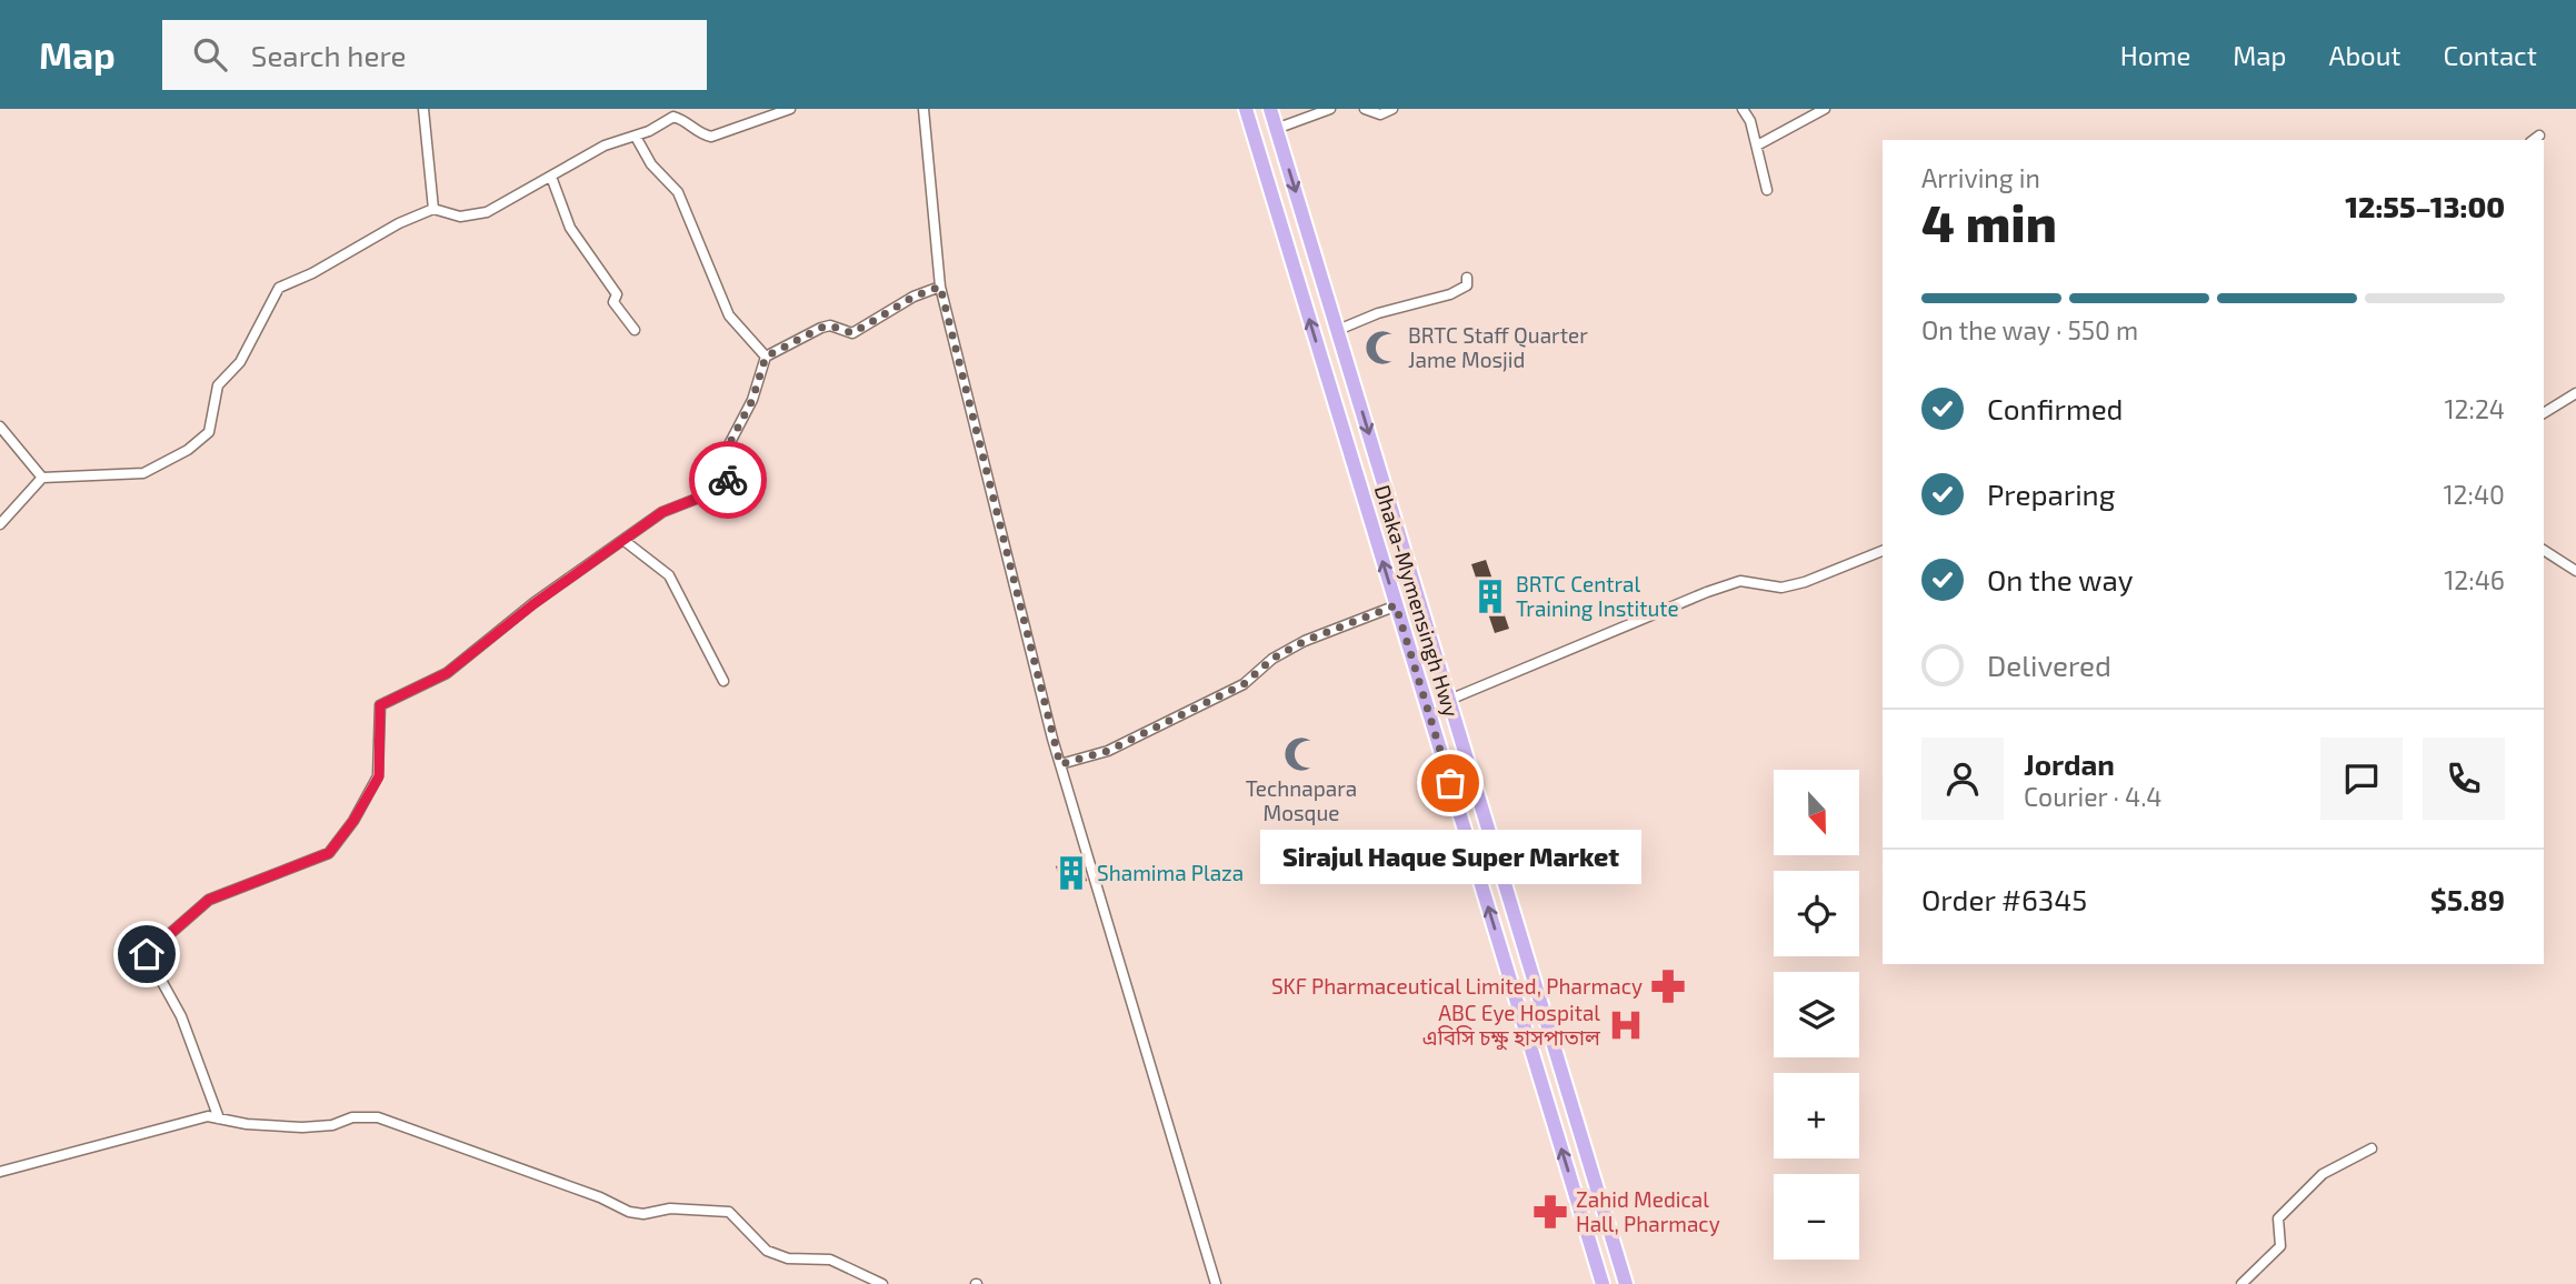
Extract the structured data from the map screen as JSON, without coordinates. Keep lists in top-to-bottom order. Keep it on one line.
{"streets":{"highway":["Dhaka-Mymensingh Hwy"]},"places":{"mosque":["BRTC Staff Quarter Jame Mosjid","Technapara Mosque"],"building":["BRTC Central Training Institute","Shamima Plaza"],"other":["Sirajul Haque Super Market"],"pharmacy":["SKF Pharmaceutical Limited, Pharmacy","Zahid Medical Hall, Pharmacy"],"hospital":["ABC Eye Hospital এবিসি চক্ষু হাসপাতাল"]},"north":"bottom","page":{"header":"Map","search":"Search here","nav":["Home","Map","About","Contact"],"heading":["4 min","Arriving in","12:55–13:00"],"panel":["Jordan","Courier · 4.4","Order #6345","$5.89"],"bar":"On the way · 550 m","list":[["Confirmed","12:24"],["Preparing","12:40"],["On the way","12:46"],"Delivered"],"map_buttons":["+","−"],"bubble":"Sirajul Haque Super Market"}}
